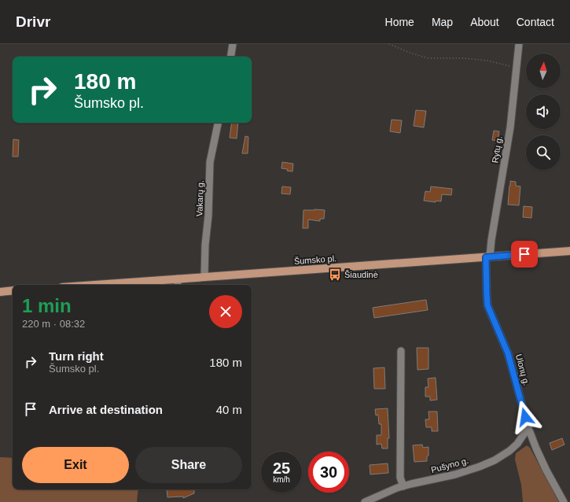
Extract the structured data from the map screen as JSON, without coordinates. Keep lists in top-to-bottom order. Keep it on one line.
{"streets":{"main road":["Šumsko pl."],"street":["Rytų g.","Vakarų g.","Ulonų g.","Pušyno g."]},"crossings":[["Rytų g.","Šumsko pl."],["Rytų g.","Ulonų g."],["Vakarų g.","Šumsko pl."],["Šumsko pl.","Ulonų g."],["Ulonų g.","Pušyno g."]],"places":{"bus stop":["Šiaudinė"]},"north":"top","page":{"header":"Drivr","nav":["Home","Map","About","Contact"],"turn":["180 m","Šumsko pl."],"heading":["1 min","220 m · 08:32"],"list":[{"name":"Turn right","note":"Šumsko pl.","value":"180 m"},{"name":"Arrive at destination","value":"40 m"}],"buttons":["Exit","Share"],"speed":"25 km/h","limit":"30"}}
